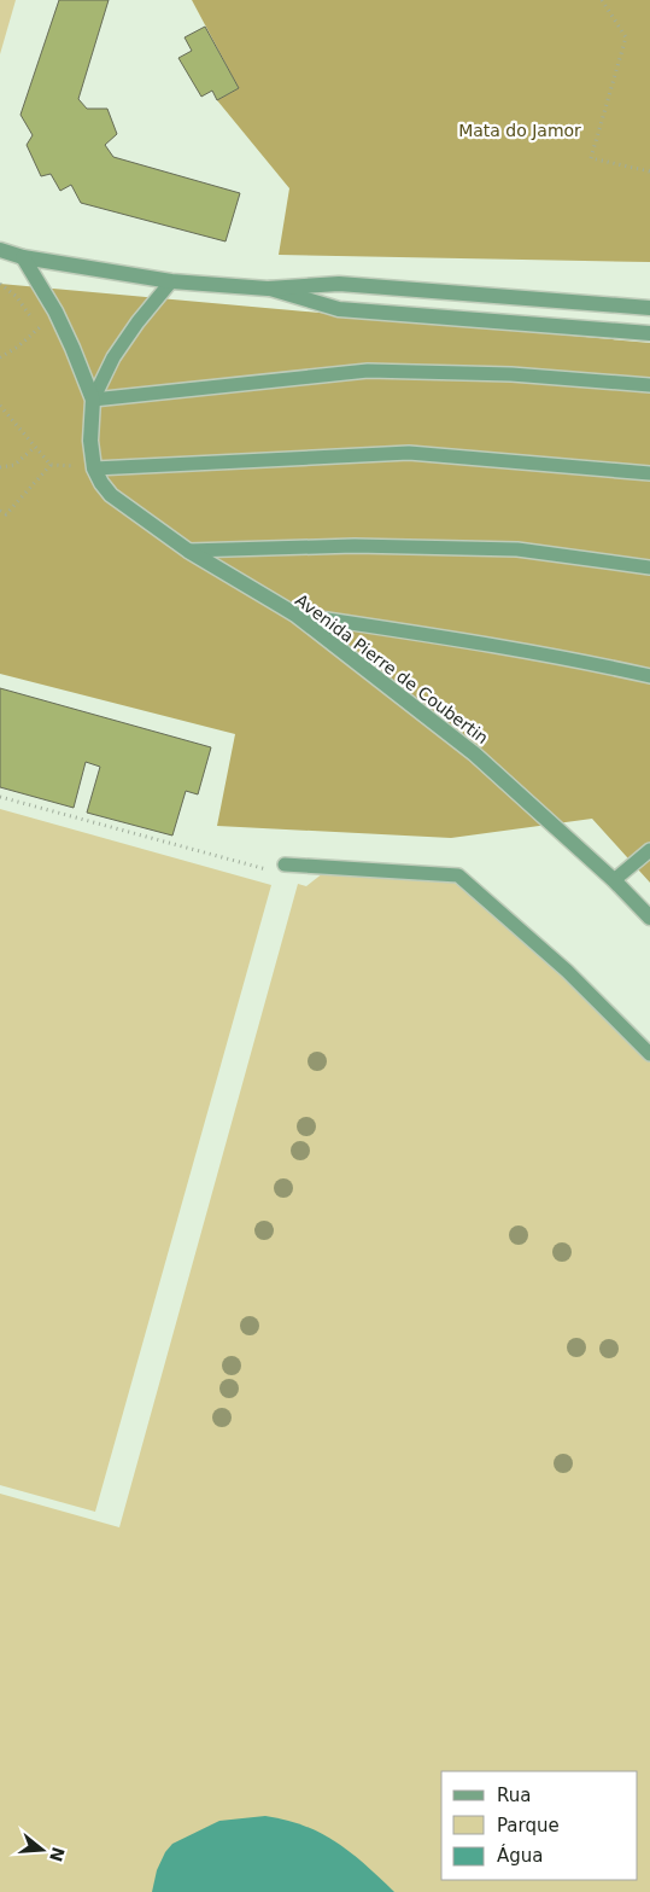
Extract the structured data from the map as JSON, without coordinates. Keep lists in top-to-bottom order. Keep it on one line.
{"streets":{"street":["Avenida Pierre de Coubertin"]},"parks":["Mata do Jamor"],"legend":["Rua","Parque","Água"],"north":"right"}
